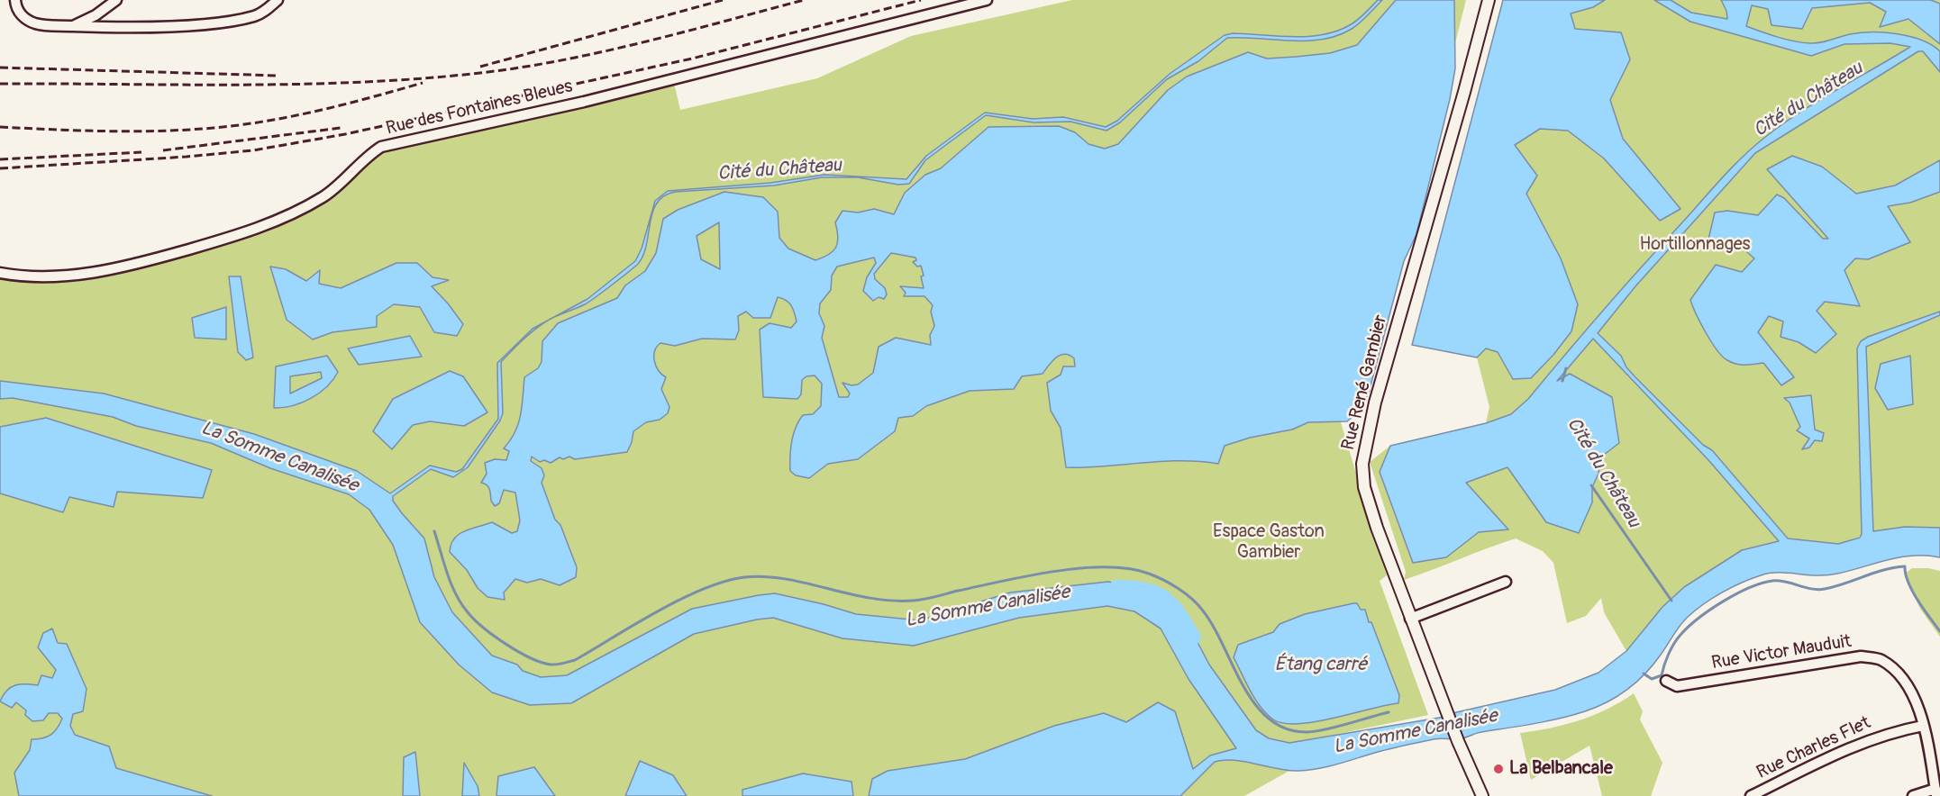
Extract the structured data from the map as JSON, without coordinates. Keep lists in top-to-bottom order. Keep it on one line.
{"streets":{"street":["Rue des Fontaines Bleues","Rue René Gambier","Rue Victor Mauduit","Rue Charles Flet"]},"crossings":[["Rue Victor Mauduit","Rue Charles Flet"]],"water":["Cité du Château","La Somme Canalisée","Étang carré"],"parks":["Hortillonnages","Espace Gaston Gambier"],"places":["La Belbancale"]}
